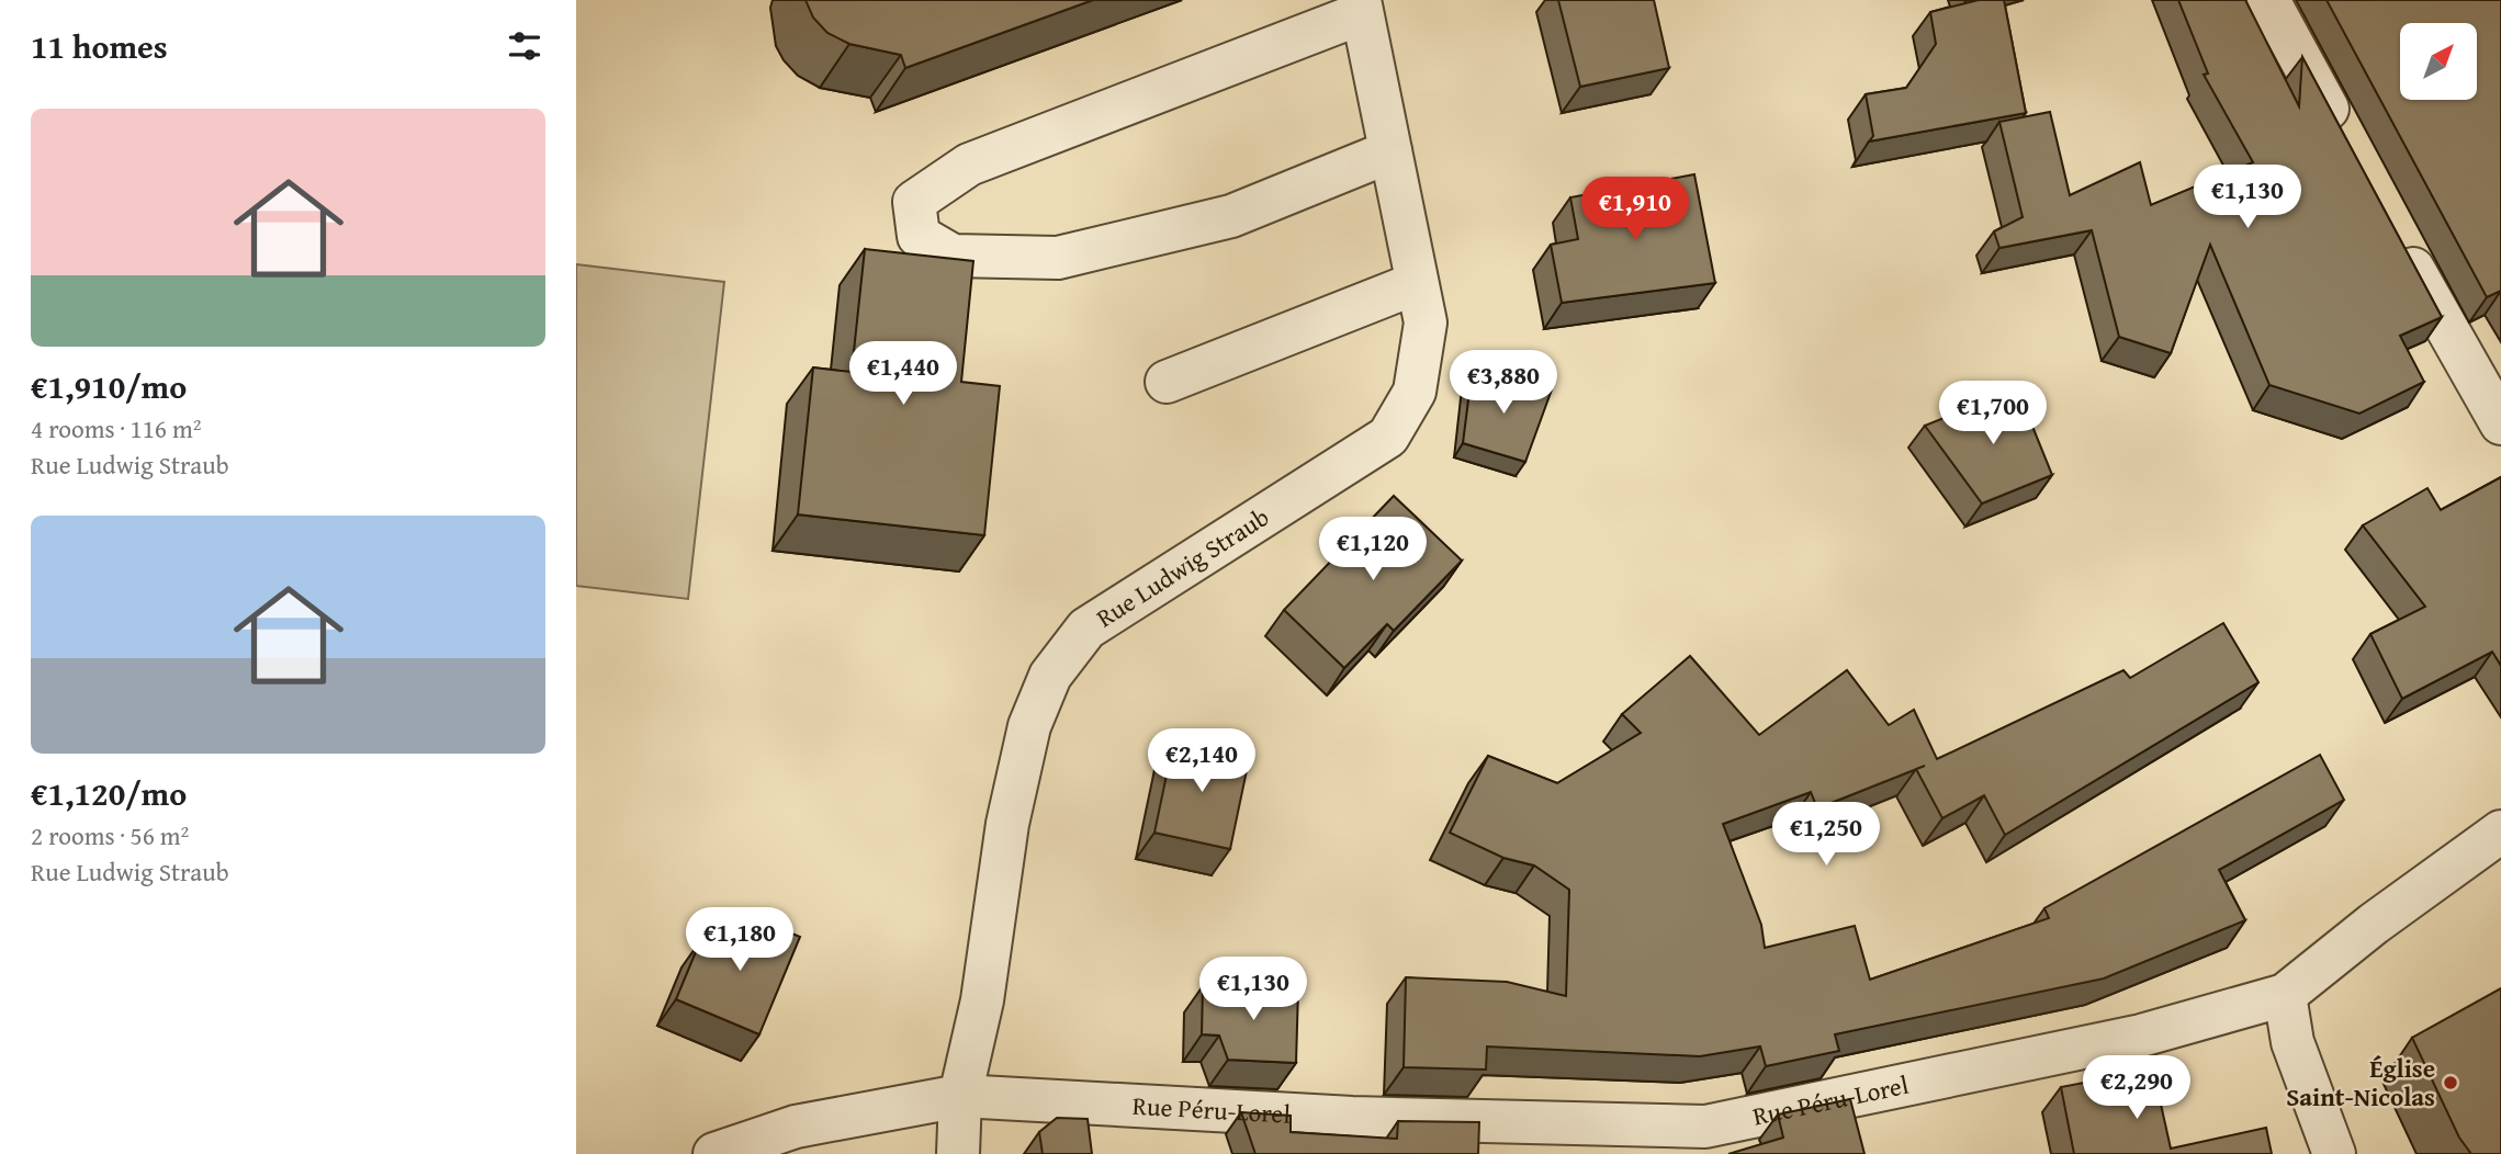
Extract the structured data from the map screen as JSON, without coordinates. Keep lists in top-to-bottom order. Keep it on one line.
{"streets":{"street":["Rue Ludwig Straub","Rue Péru-Lorel"]},"crossings":[["Rue Ludwig Straub","Rue Péru-Lorel"]],"places":["Église Saint-Nicolas"],"north":"top right","page":{"heading":"11 homes","list":[{"name":"€1,910/mo","note":"4 rooms · 116 m² · Rue Ludwig Straub"},{"name":"€1,120/mo","note":"2 rooms · 56 m² · Rue Ludwig Straub"}],"price":["€1,130","€1,910","€1,440","€3,880","€1,700","€1,120","€2,140","€1,250","€1,180","€1,130","€2,290"]}}
